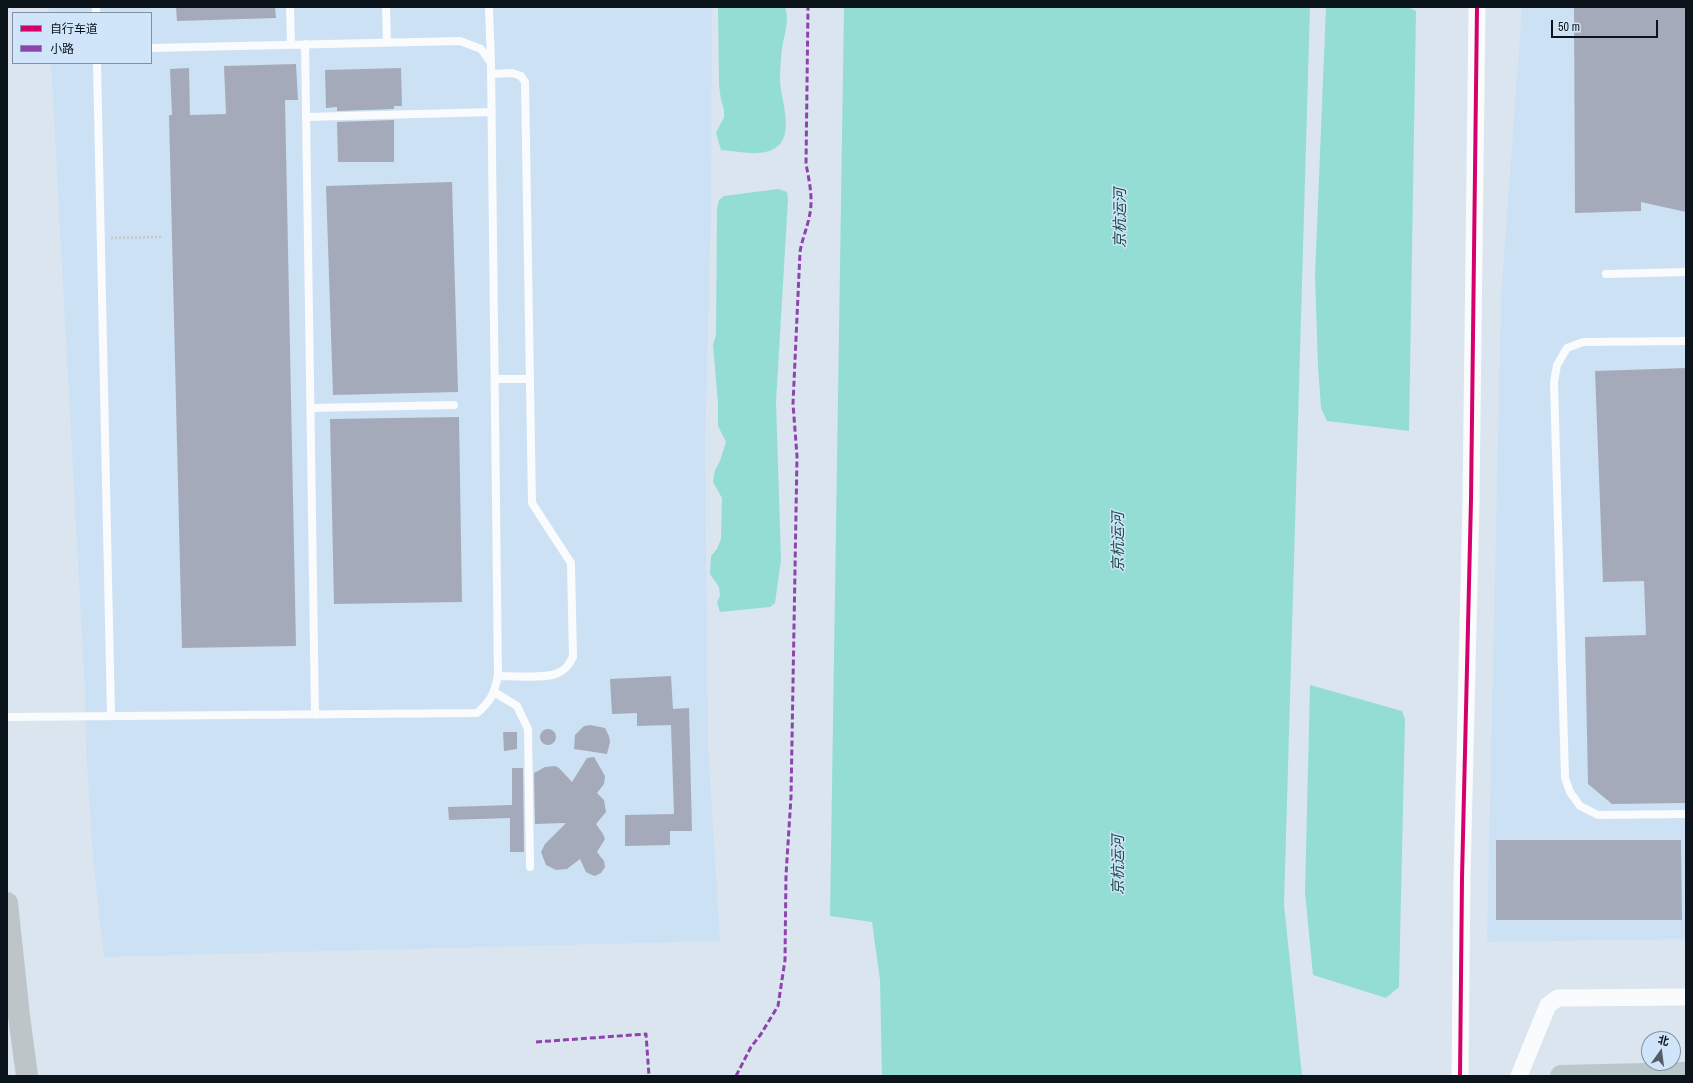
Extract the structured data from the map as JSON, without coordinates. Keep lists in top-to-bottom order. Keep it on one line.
{"water":["京杭运河"],"legend":["自行车道","小路"],"scale_bar":"50 m","north":"top"}
